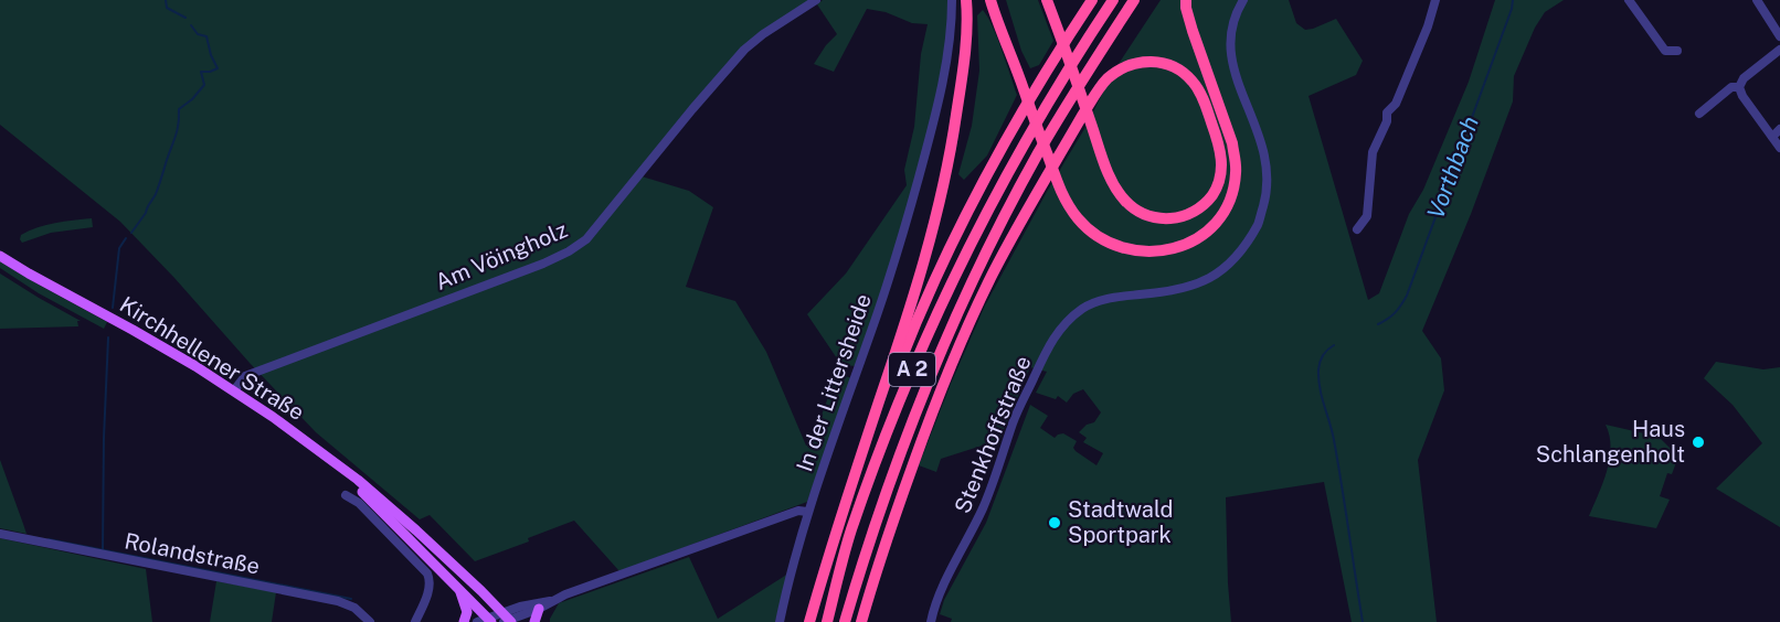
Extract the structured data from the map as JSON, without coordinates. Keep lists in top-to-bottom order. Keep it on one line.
{"streets":{"highway":["A 2"],"main road":["Kirchhellener Straße"],"street":["Am Vöingholz","In der Littersheide","Stenkhoffstraße","Rolandstraße"]},"crossings":[["Am Vöingholz","Kirchhellener Straße"]],"water":["Vorthbach"],"places":["Haus Schlangenholt","Stadtwald Sportpark"]}
